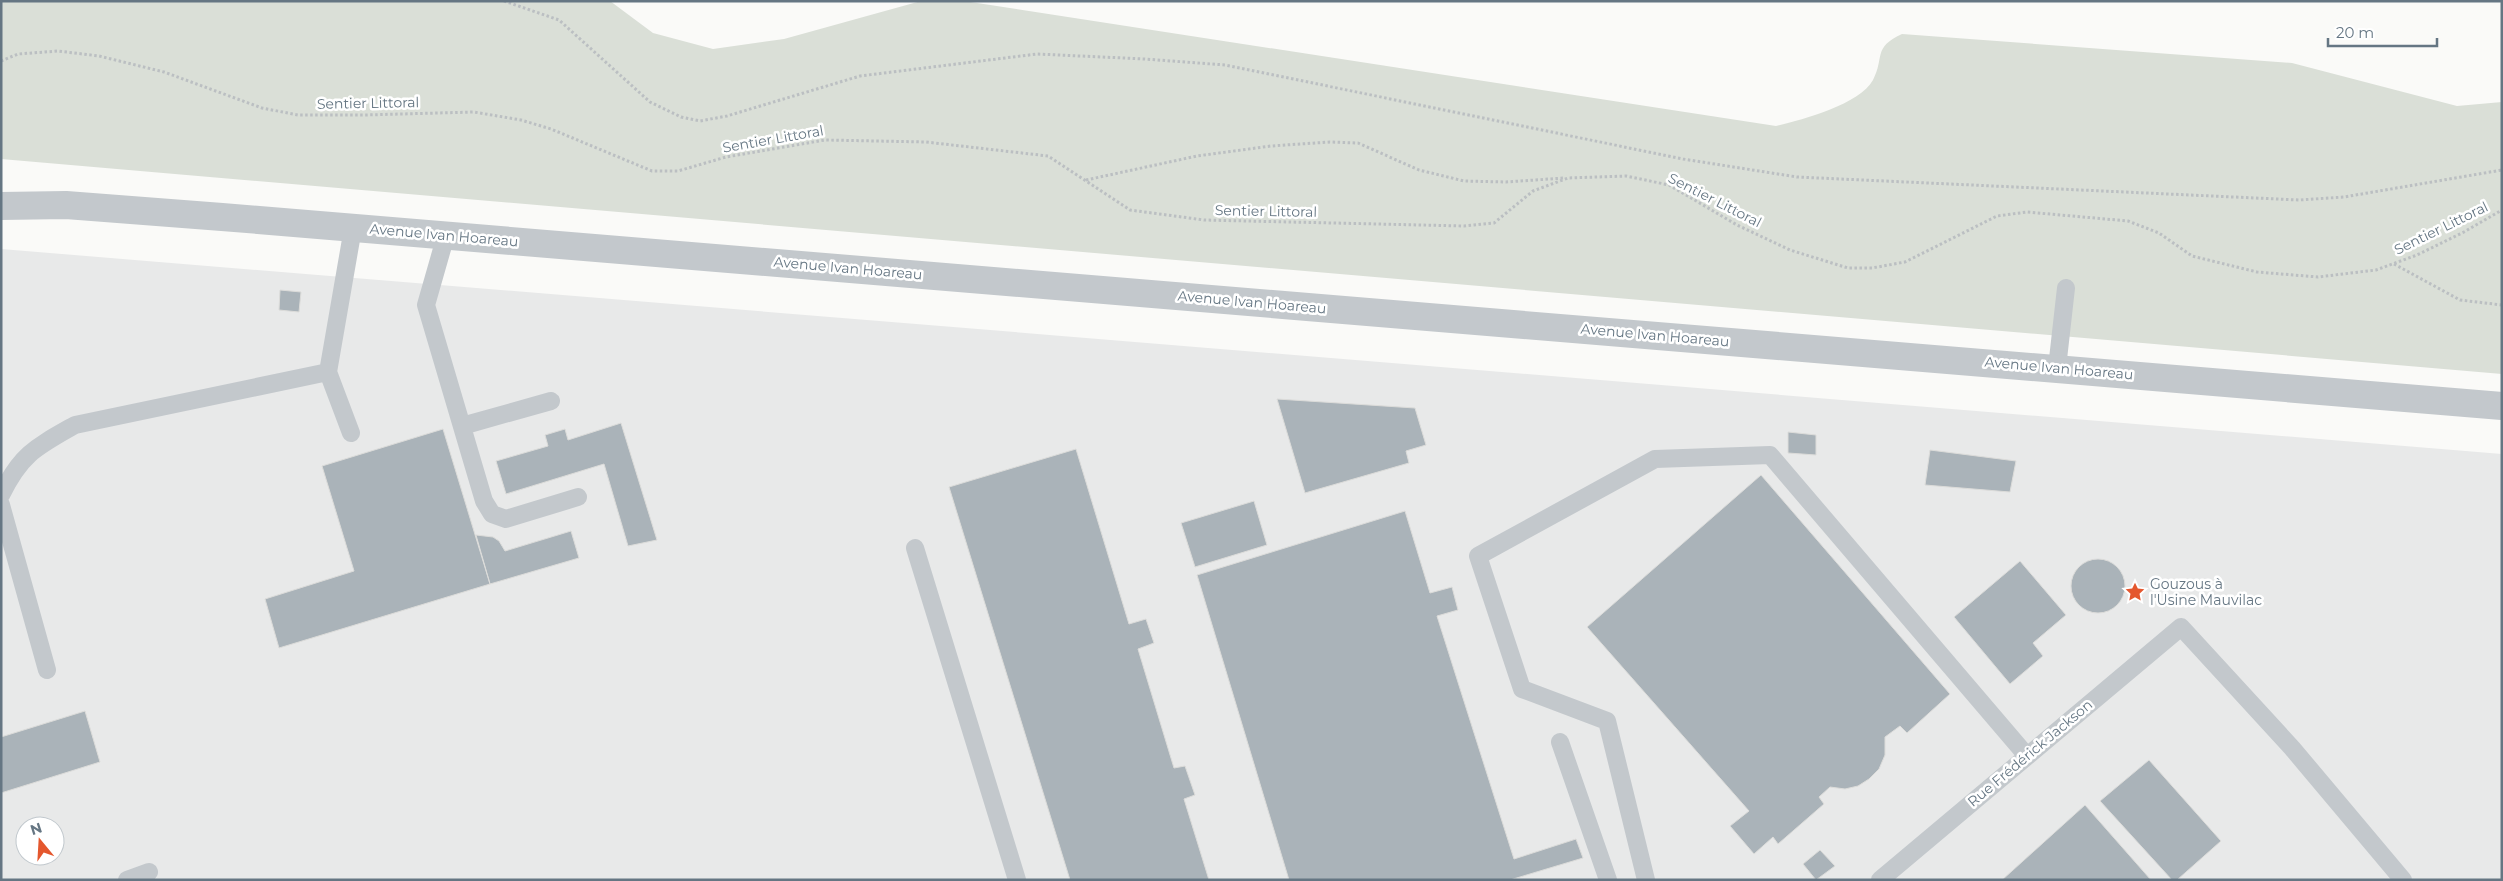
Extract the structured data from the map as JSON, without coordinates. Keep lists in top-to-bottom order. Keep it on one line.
{"streets":{"street":["Avenue Ivan Hoareau"],"lane":["Rue Frédérick Jackson"],"path":["Sentier Littoral"]},"places":{"place":["Gouzous à l'Usine Mauvilac"]},"scale_bar":"20 m","north":"top"}
